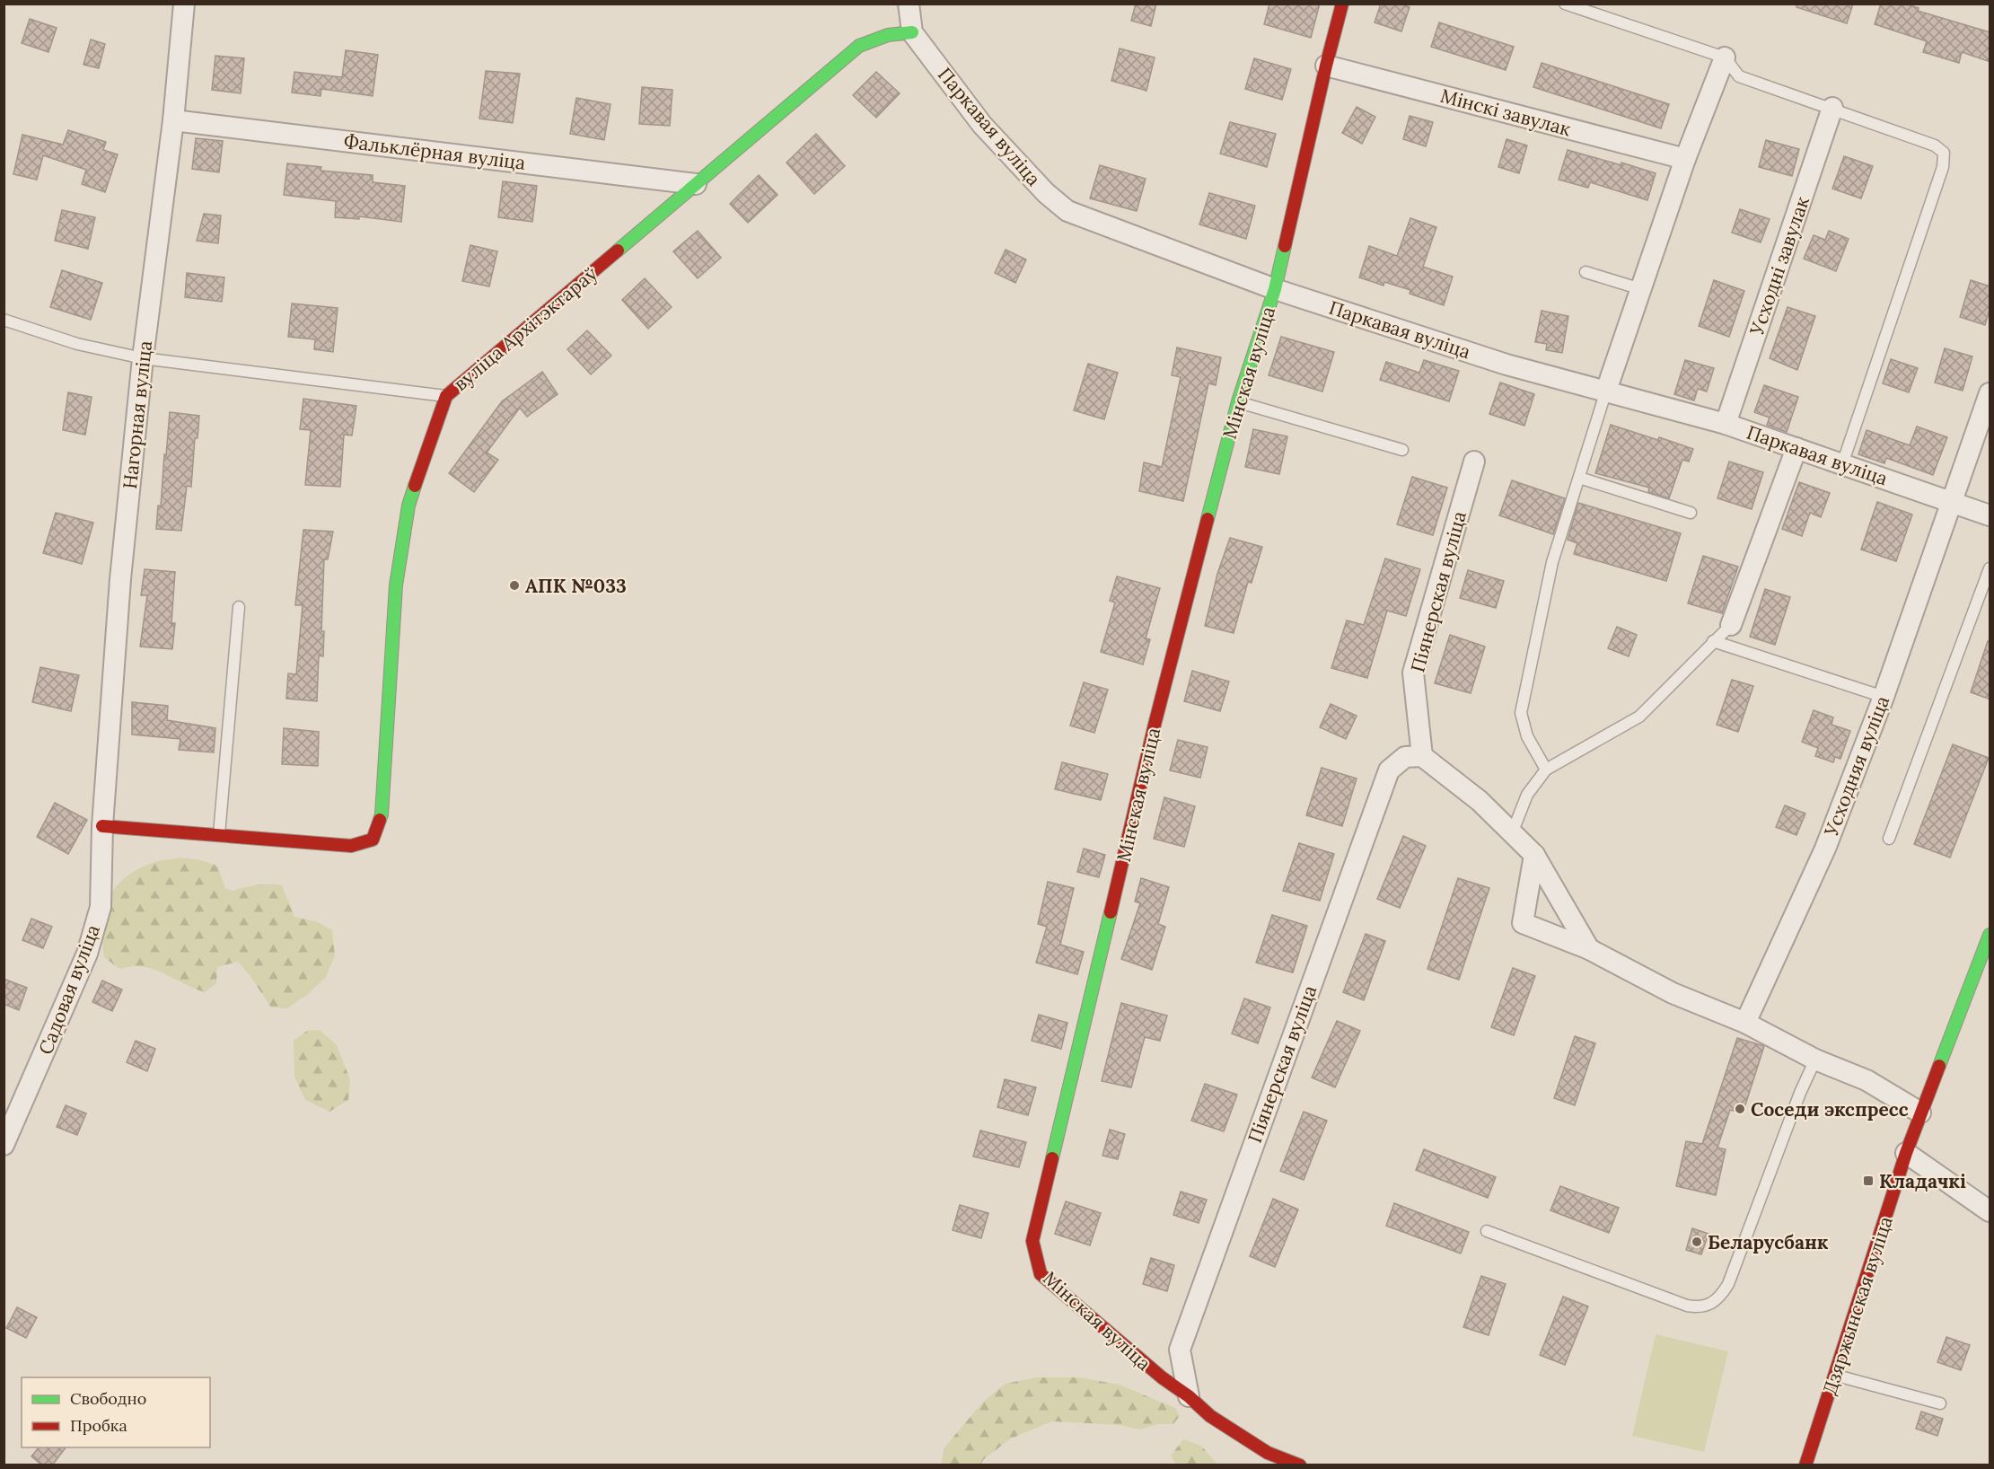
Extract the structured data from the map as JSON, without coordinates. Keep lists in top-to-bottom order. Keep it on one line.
{"streets":{"street":["Мінскі завулак","Паркавая вуліца","Фальклёрная вуліца","Усходні завулак","вуліца Архітэктараў","Мінская вуліца","Нагорная вуліца","Піянерская вуліца","Усходняя вуліца","Садовая вуліца","Дзяржынская вуліца"]},"crossings":[["Мінскі завулак","Мінская вуліца"],["Паркавая вуліца","Усходні завулак"],["Паркавая вуліца","вуліца Архітэктараў"],["Паркавая вуліца","Мінская вуліца"],["Паркавая вуліца","Усходняя вуліца"],["Фальклёрная вуліца","вуліца Архітэктараў"],["Фальклёрная вуліца","Нагорная вуліца"],["Мінская вуліца","Піянерская вуліца"],["Нагорная вуліца","Садовая вуліца"]],"places":{"other":["АПК №033","Соседи экспресс","Беларусбанк"],"transit":["Кладачкі"]},"legend":["Свободно","Пробка"]}
